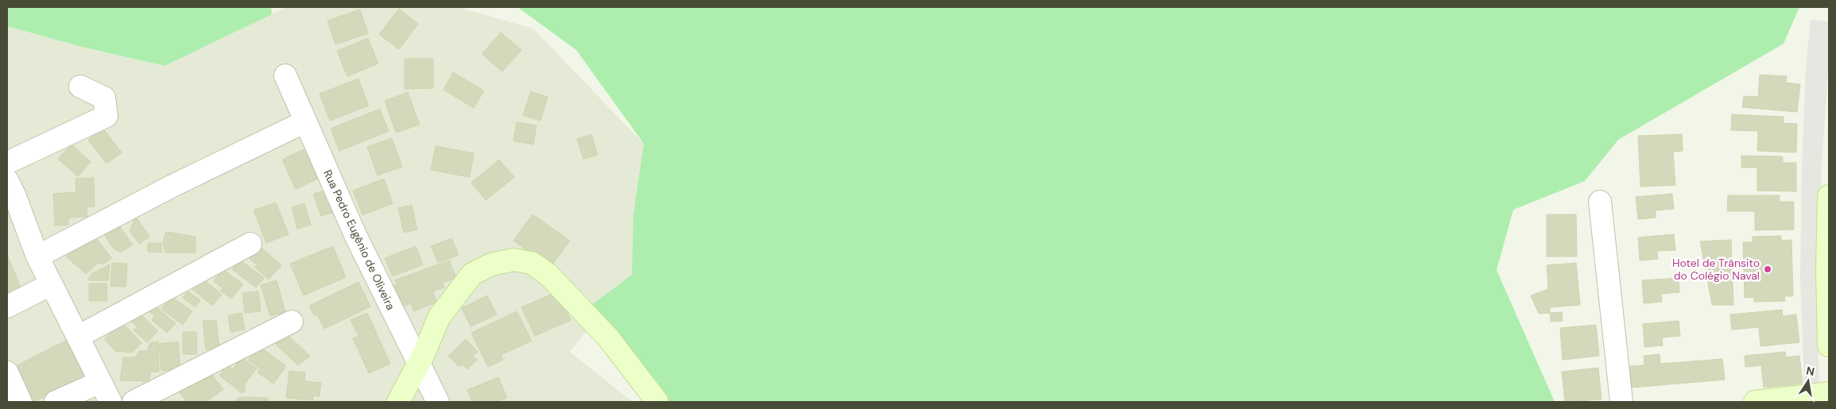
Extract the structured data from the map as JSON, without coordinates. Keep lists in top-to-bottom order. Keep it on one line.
{"streets":{"street":["Rua Pedro Eugênio de Oliveira"]},"places":["Hotel de Trânsito do Colégio Naval"],"north":"top"}
